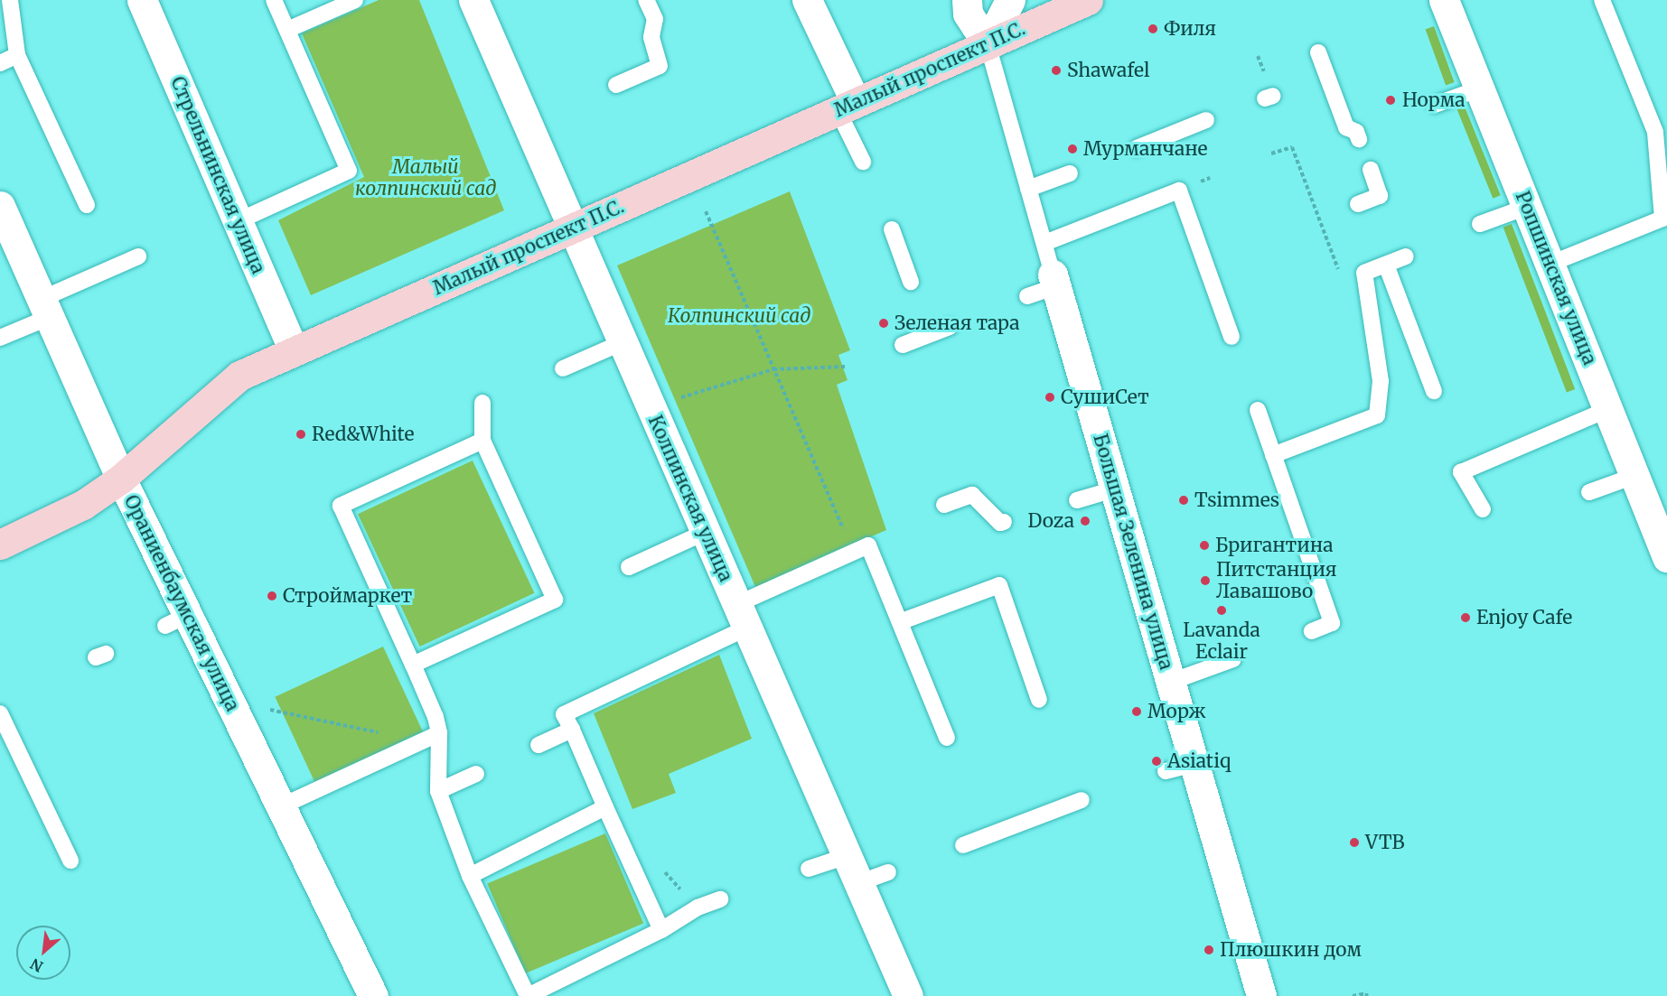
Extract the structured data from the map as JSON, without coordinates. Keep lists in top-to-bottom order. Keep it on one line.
{"streets":{"street":["Малый проспект П.С.","Стрельнинская улица","Ропшинская улица","Колпинская улица","Большая Зеленина улица","Ораниенбаумская улица"]},"crossings":[["Малый проспект П.С.","Стрельнинская улица"],["Малый проспект П.С.","Колпинская улица"],["Малый проспект П.С.","Большая Зеленина улица"],["Малый проспект П.С.","Ораниенбаумская улица"]],"parks":["Малый колпинский сад","Колпинский сад"],"places":["Филя","Shawafel","Норма","Мурманчане","Зеленая тара","СушиСет","Red&White","Tsimmes","Doza","Бригантина","Питстанция Лавашово","Строймаркет","Lavanda Eclair","Enjoy Cafe","Морж","Asiatiq","VTB","Плюшкин дом"],"north":"bottom left"}
